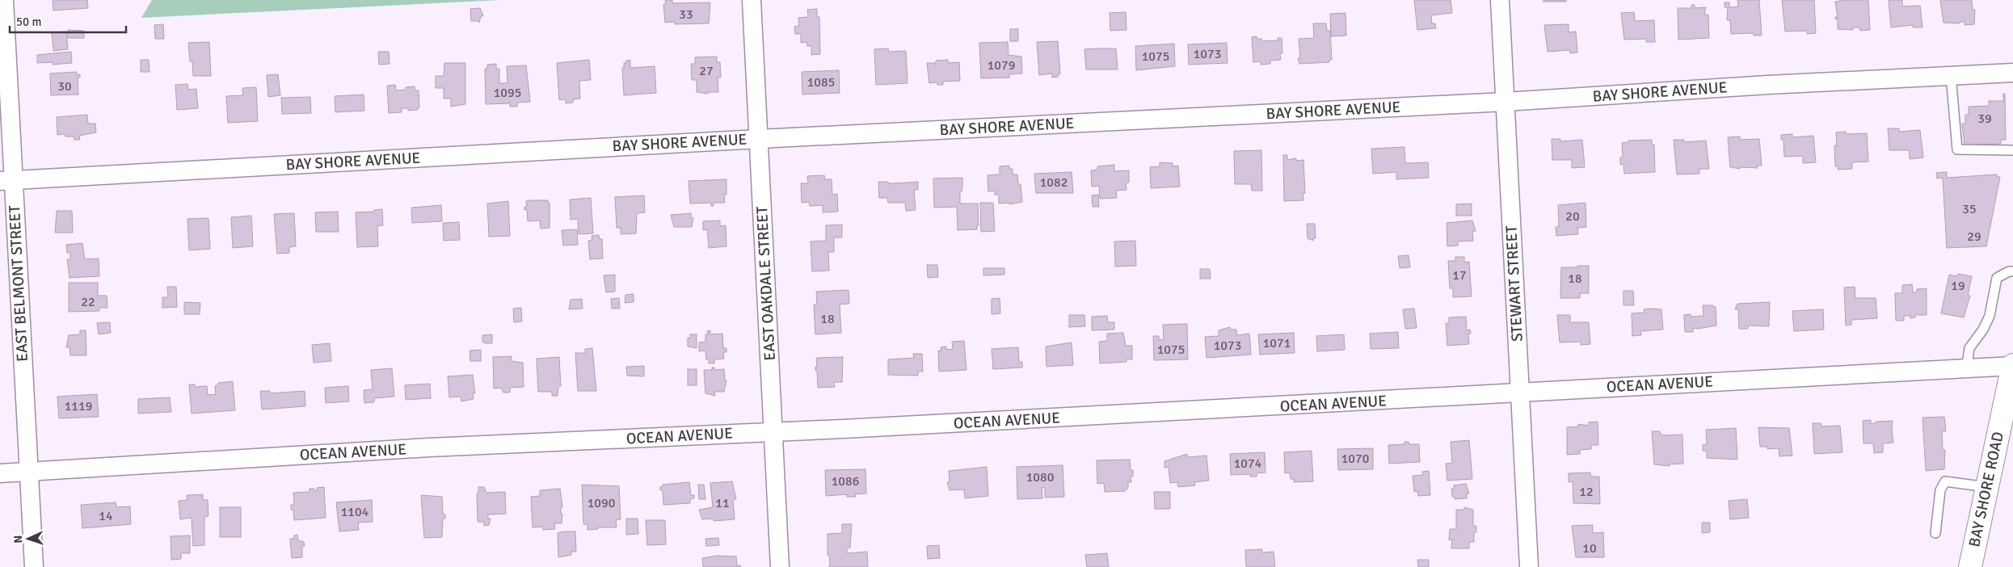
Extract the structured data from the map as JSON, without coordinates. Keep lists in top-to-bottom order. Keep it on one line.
{"streets":{"main road":["BAY SHORE ROAD"],"street":["BAY SHORE AVENUE","EAST BELMONT STREET","EAST OAKDALE STREET","STEWART STREET","OCEAN AVENUE"]},"crossings":[["BAY SHORE AVENUE","EAST BELMONT STREET"],["BAY SHORE AVENUE","EAST OAKDALE STREET"],["BAY SHORE AVENUE","STEWART STREET"],["EAST BELMONT STREET","OCEAN AVENUE"],["EAST OAKDALE STREET","OCEAN AVENUE"],["STEWART STREET","OCEAN AVENUE"],["OCEAN AVENUE","BAY SHORE ROAD"]],"house_numbers":["33","1073","1075","1079","27","1085","30","1095","39","1082","35","20","29","17","18","19","22","18","1071","1073","1075","1119","1070","1074","1080","1086","12","1090","11","1104","14","10"],"scale_bar":"50 m","north":"left"}
